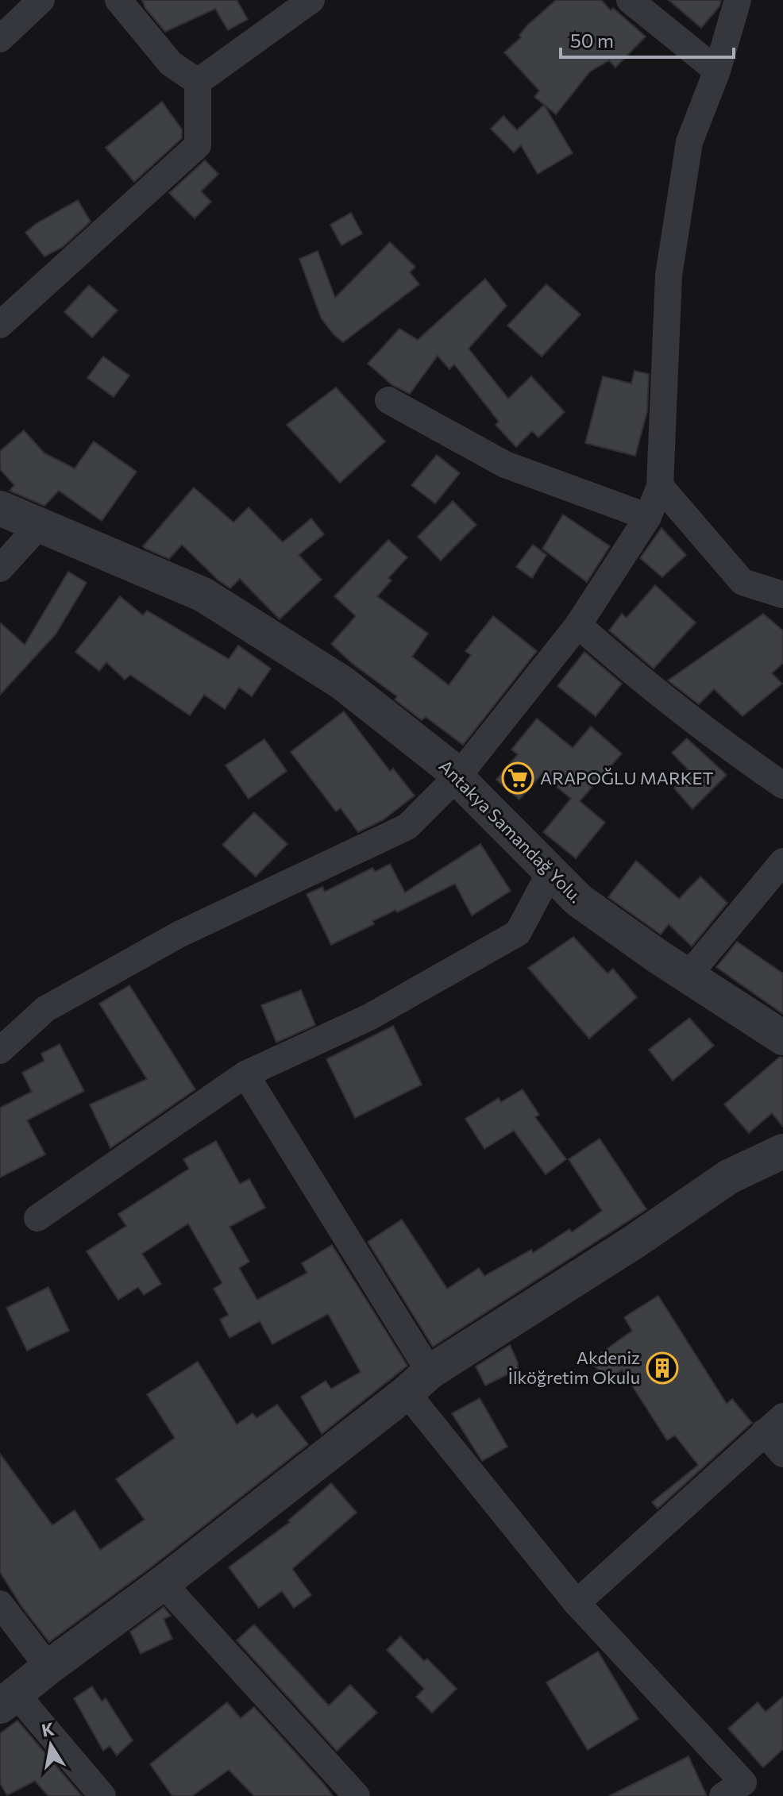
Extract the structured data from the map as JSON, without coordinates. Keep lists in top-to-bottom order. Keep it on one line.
{"streets":{"street":["Antakya Samandağ Yolu."]},"places":{"supermarket":["ARAPOĞLU MARKET"],"building":["Akdeniz İlköğretim Okulu"]},"scale_bar":"50 m","north":"top"}
